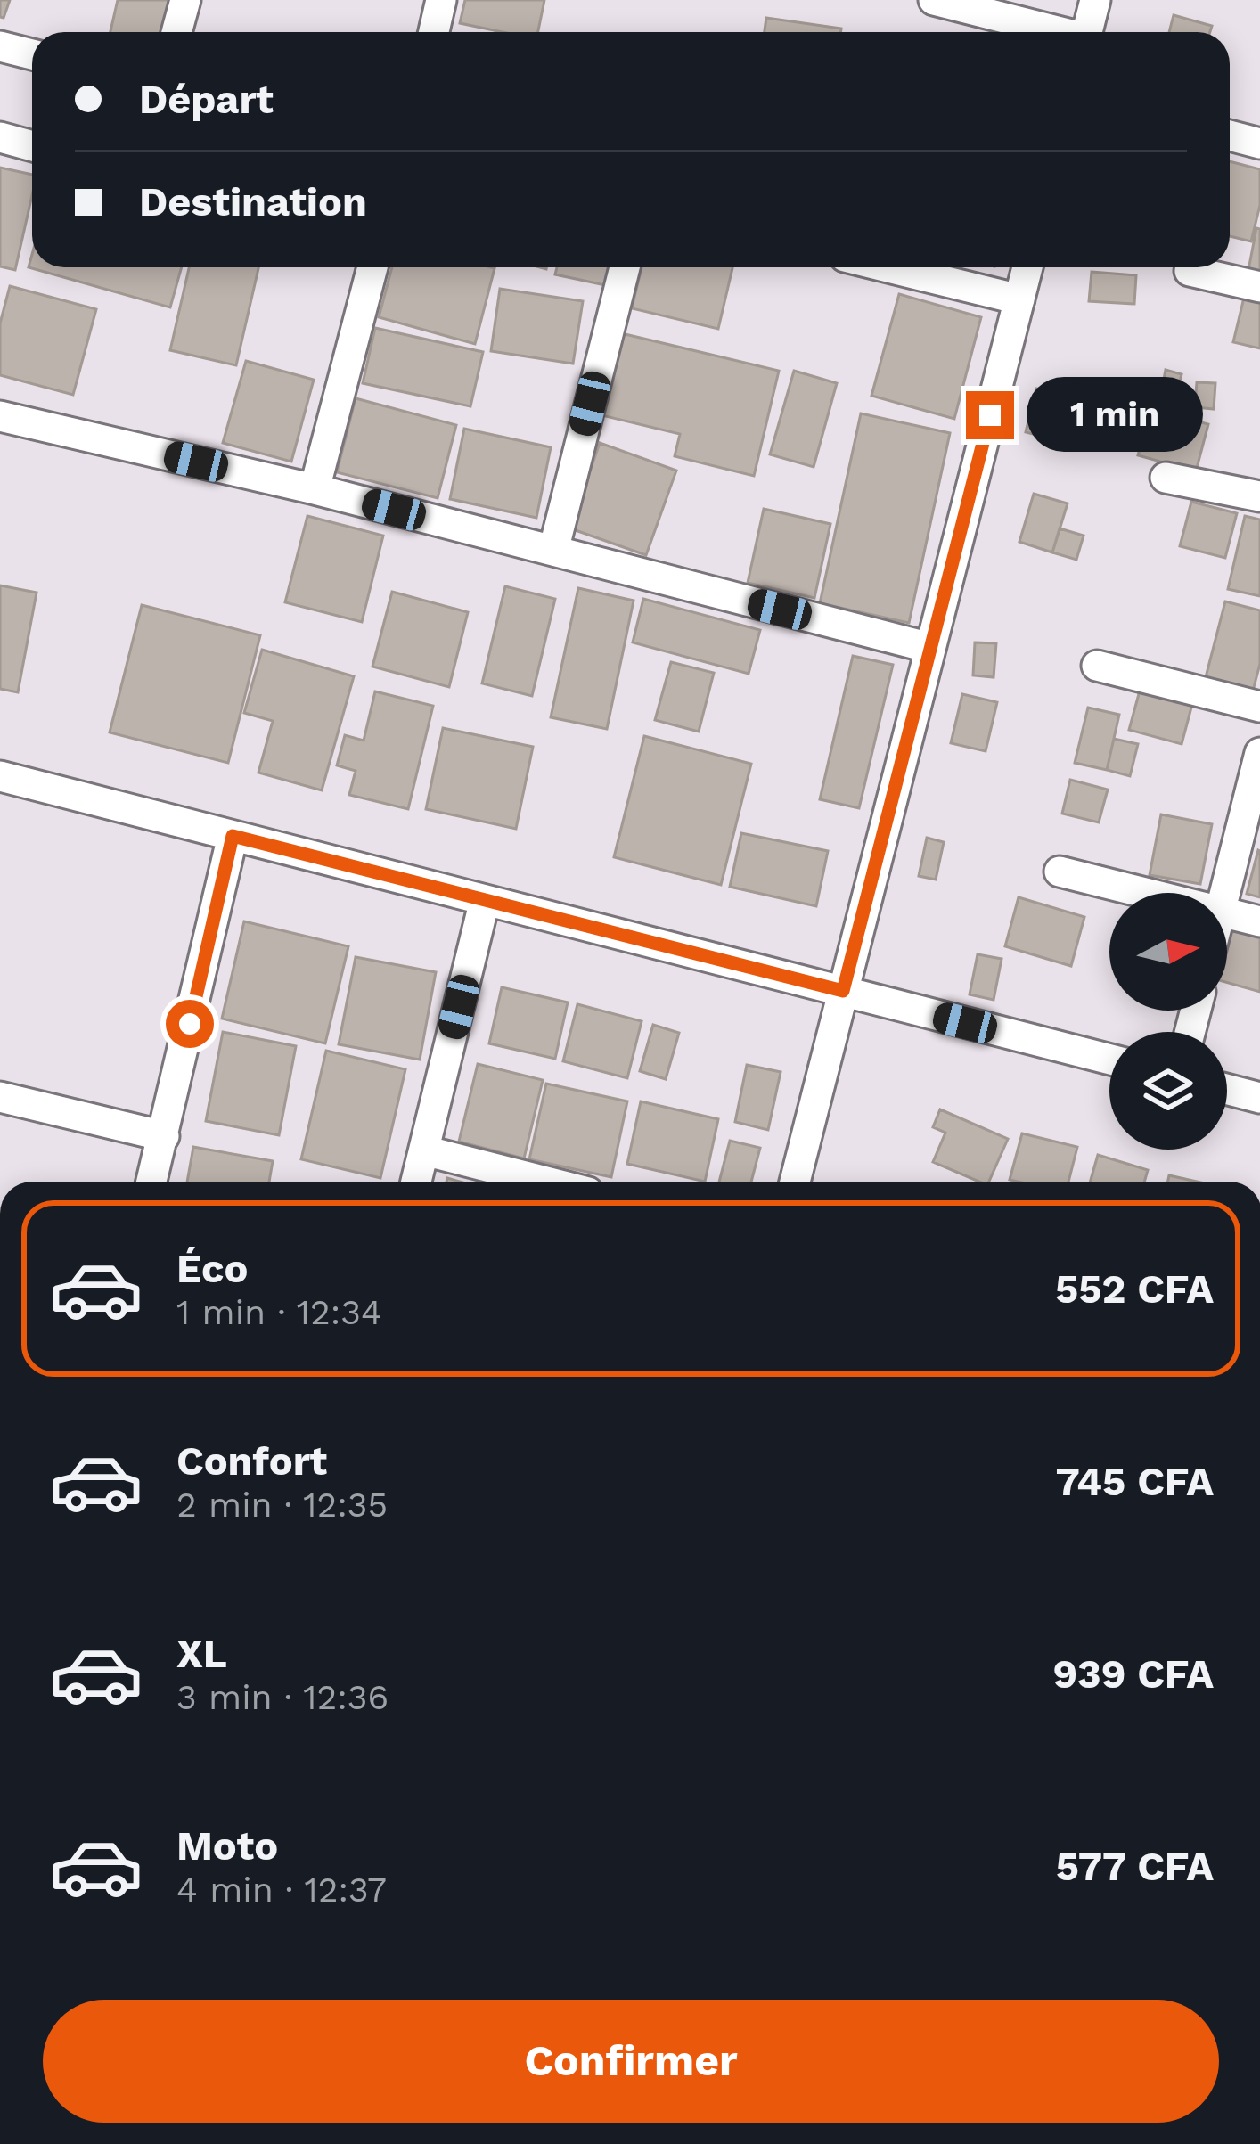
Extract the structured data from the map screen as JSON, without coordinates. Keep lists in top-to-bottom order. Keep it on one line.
{"north":"right","page":{"banner":["Départ","Destination"],"bubble":"1 min","list":[{"name":"Éco","note":"1 min · 12:34","value":"552 CFA"},{"name":"Confort","note":"2 min · 12:35","value":"745 CFA"},{"name":"XL","note":"3 min · 12:36","value":"939 CFA"},{"name":"Moto","note":"4 min · 12:37","value":"577 CFA"}],"buttons":"Confirmer"}}
